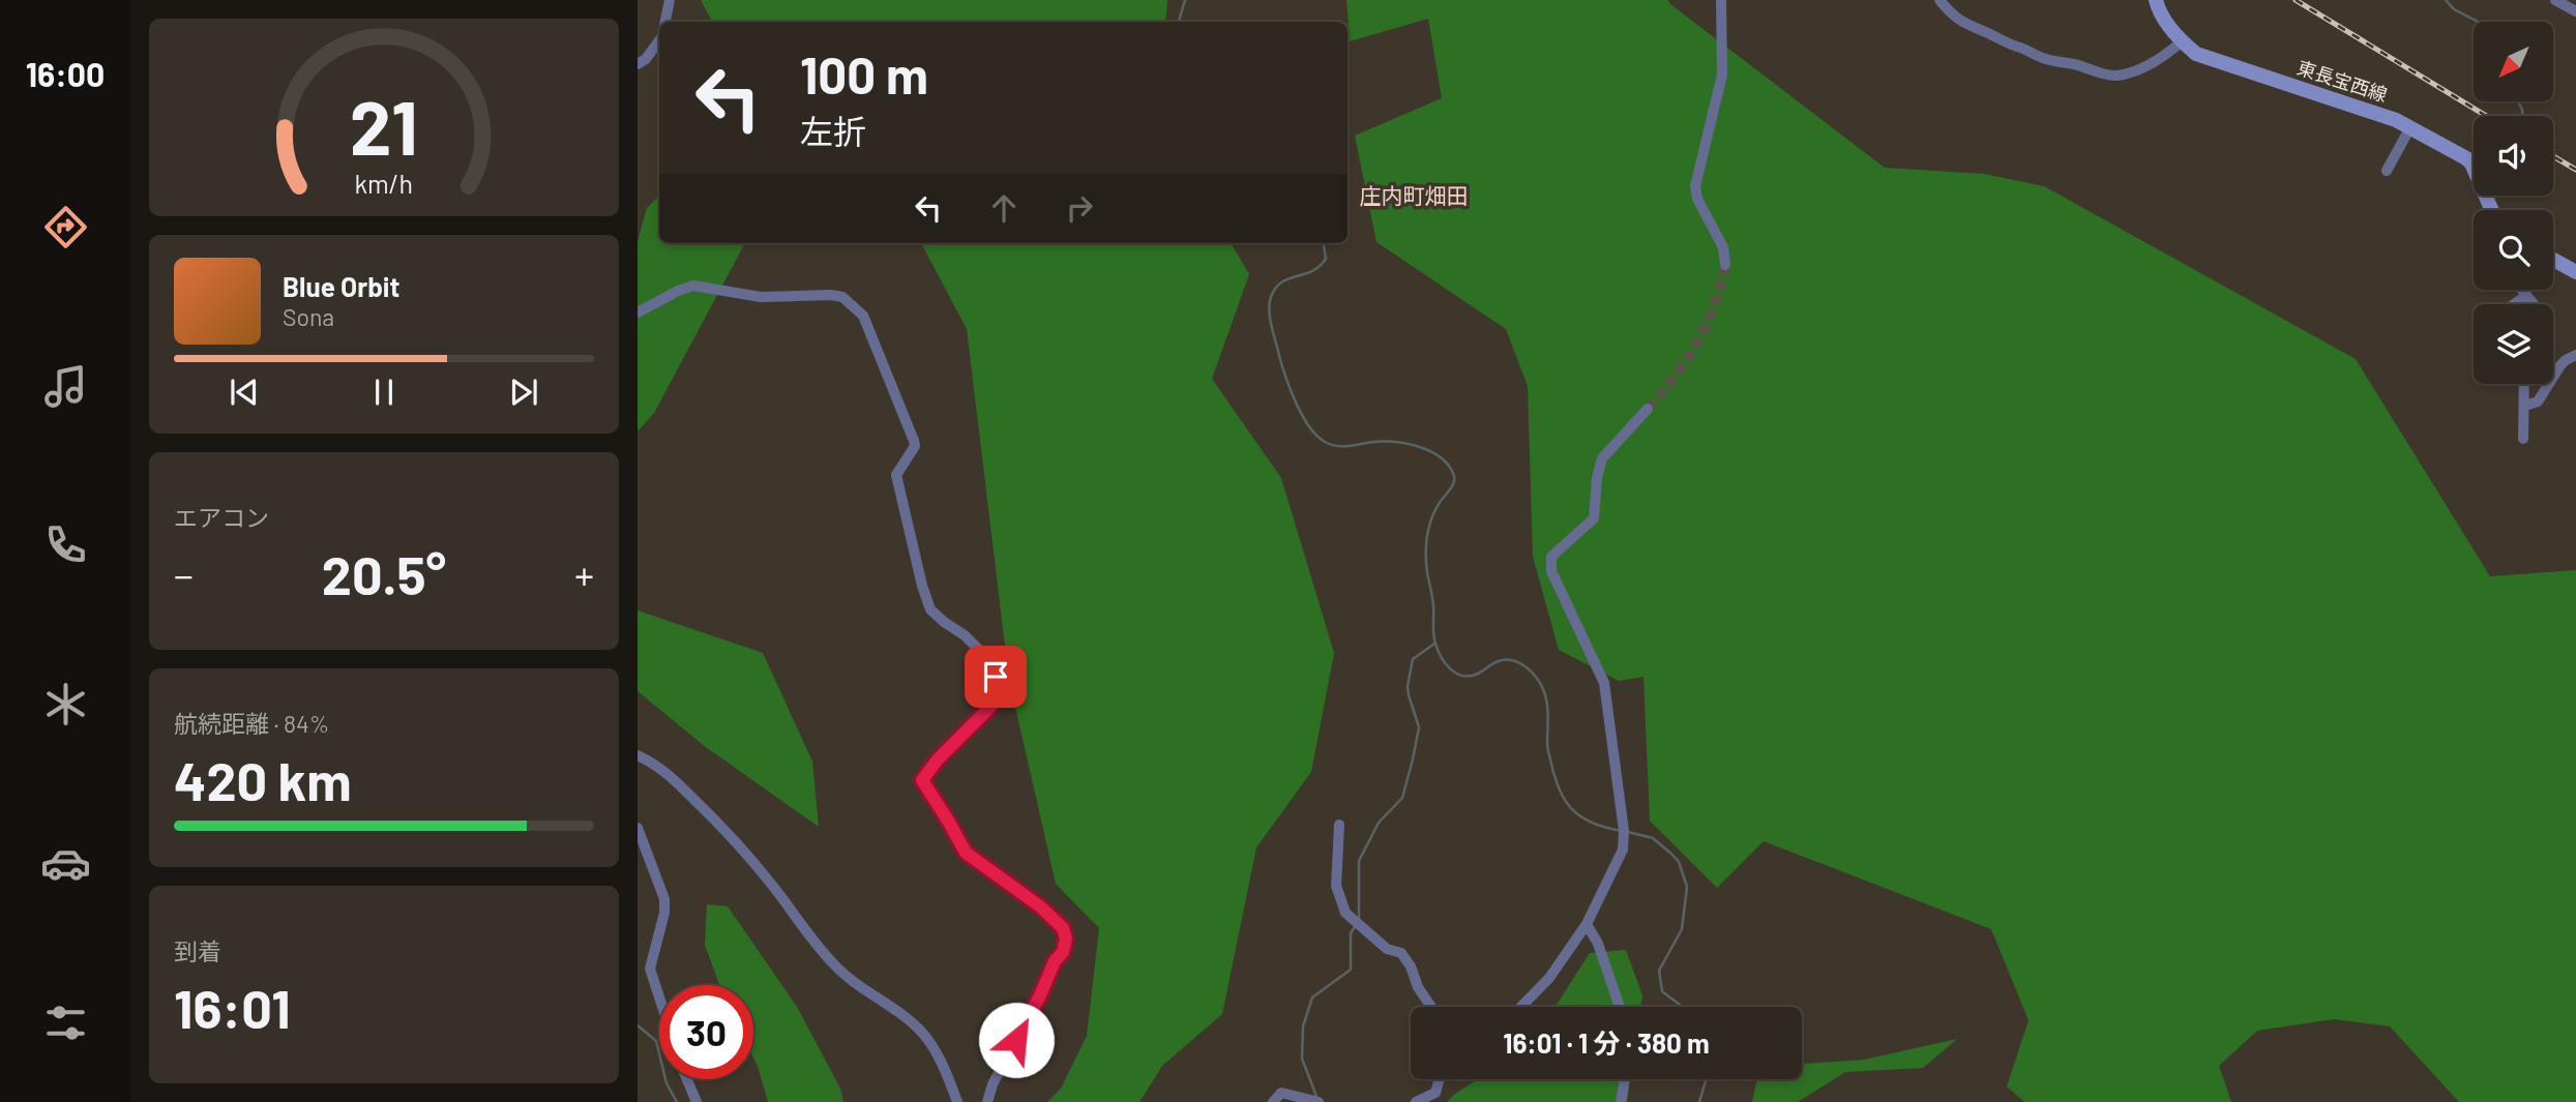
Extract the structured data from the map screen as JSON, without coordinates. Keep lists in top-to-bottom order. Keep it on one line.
{"streets":{"main road":["東長宝西線"]},"districts":["庄内町畑田"],"north":"bottom left","page":{"tabs":"16:00","turn":["100 m","左折"],"song":["Blue Orbit","Sona"],"tile":["エアコン",["航続距離 · 84%","420 km"],["到着","16:01"]],"heat":["−","20.5°","+"],"limit":"30","trip":"16:01 · 1 分 · 380 m","gauge":["21","km/h"]}}
